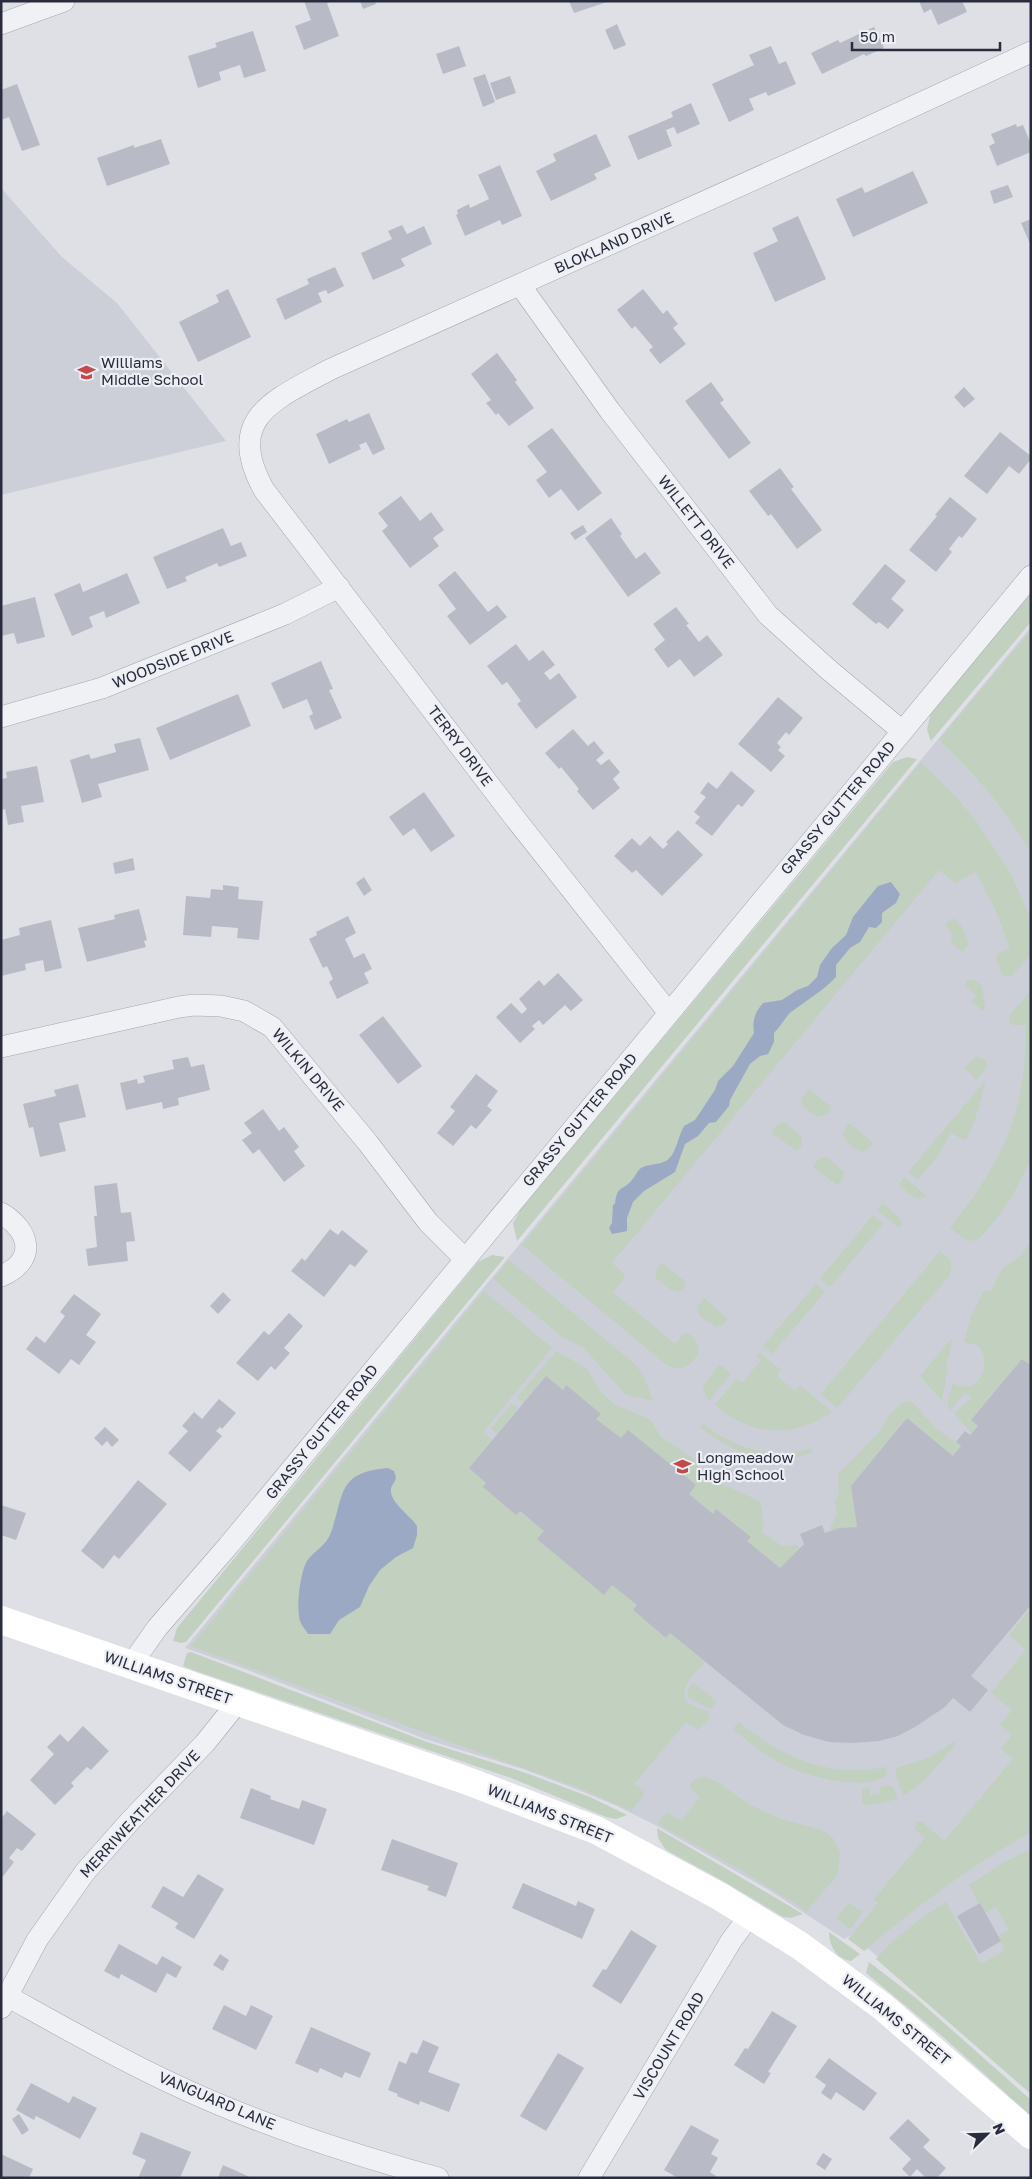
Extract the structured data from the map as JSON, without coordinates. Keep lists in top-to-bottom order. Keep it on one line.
{"streets":{"main road":["WILLIAMS STREET"],"street":["BLOKLAND DRIVE","WILLETT DRIVE","WOODSIDE DRIVE","TERRY DRIVE","GRASSY GUTTER ROAD","WILKIN DRIVE","MERRIWEATHER DRIVE","VISCOUNT ROAD","VANGUARD LANE"]},"crossings":[["BLOKLAND DRIVE","WILLETT DRIVE"],["BLOKLAND DRIVE","TERRY DRIVE"],["WILLETT DRIVE","GRASSY GUTTER ROAD"],["WOODSIDE DRIVE","TERRY DRIVE"],["TERRY DRIVE","GRASSY GUTTER ROAD"],["GRASSY GUTTER ROAD","WILKIN DRIVE"],["GRASSY GUTTER ROAD","WILLIAMS STREET"],["WILLIAMS STREET","MERRIWEATHER DRIVE"],["WILLIAMS STREET","VISCOUNT ROAD"],["MERRIWEATHER DRIVE","VANGUARD LANE"]],"places":{"school or university":["Williams Middle School","Longmeadow High School"]},"scale_bar":"50 m","north":"top right"}
